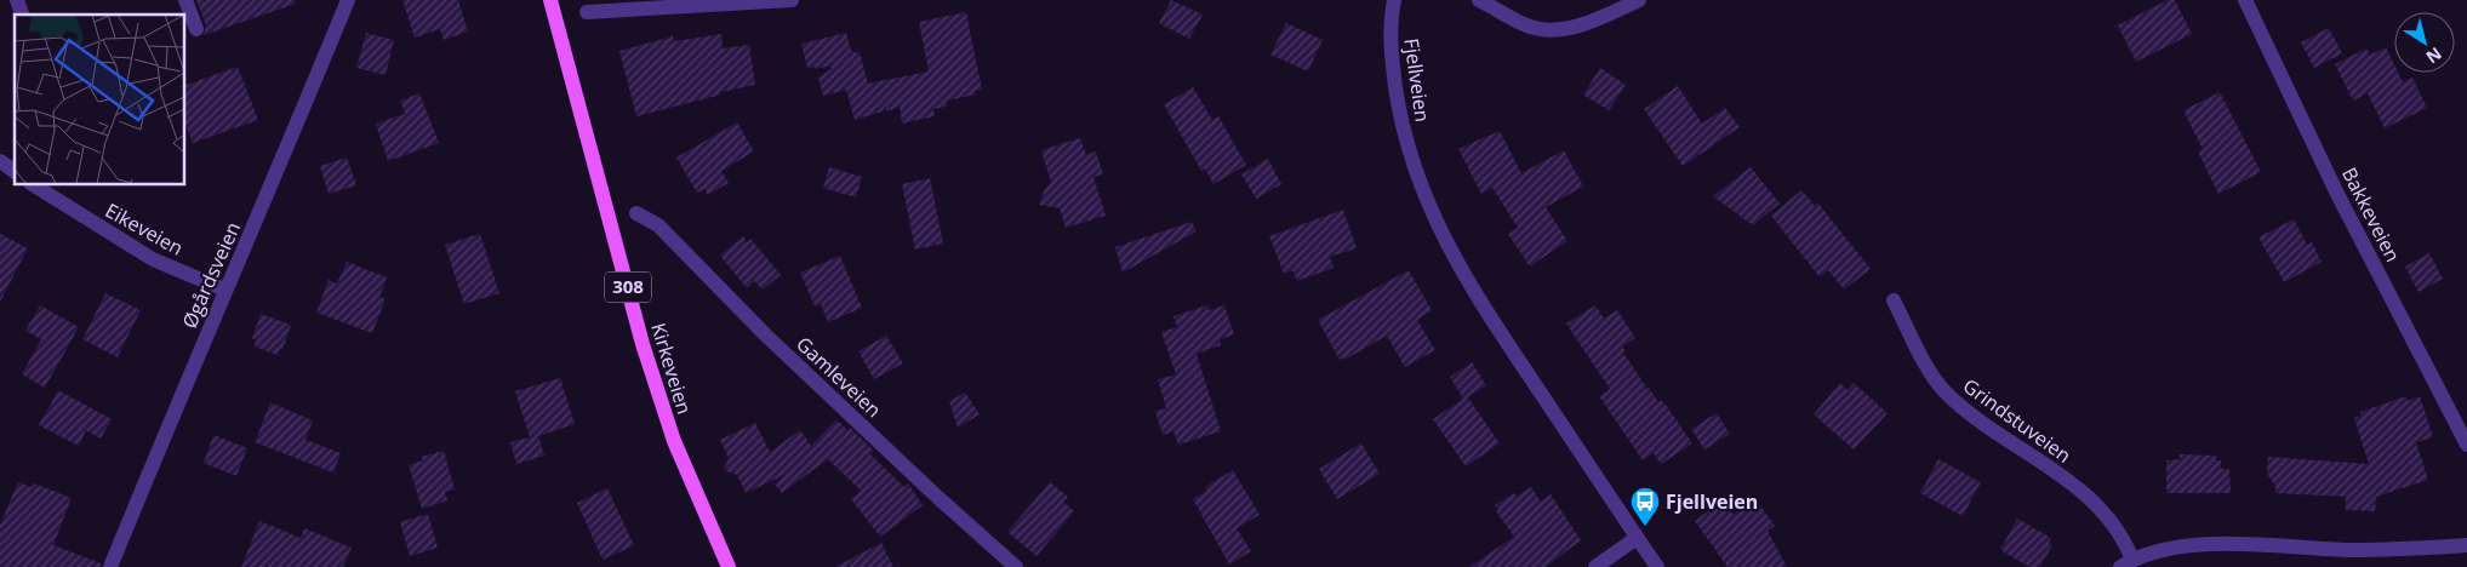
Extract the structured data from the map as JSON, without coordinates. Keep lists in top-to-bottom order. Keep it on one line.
{"streets":{"main road":["308","Kirkeveien"],"street":["Fjellveien","Bakkeveien","Eikeveien","Øgårdsveien","Gamleveien","Grindstuveien"]},"crossings":[["Eikeveien","Øgårdsveien"]],"places":{"bus stop":["Fjellveien"]},"north":"bottom right"}
